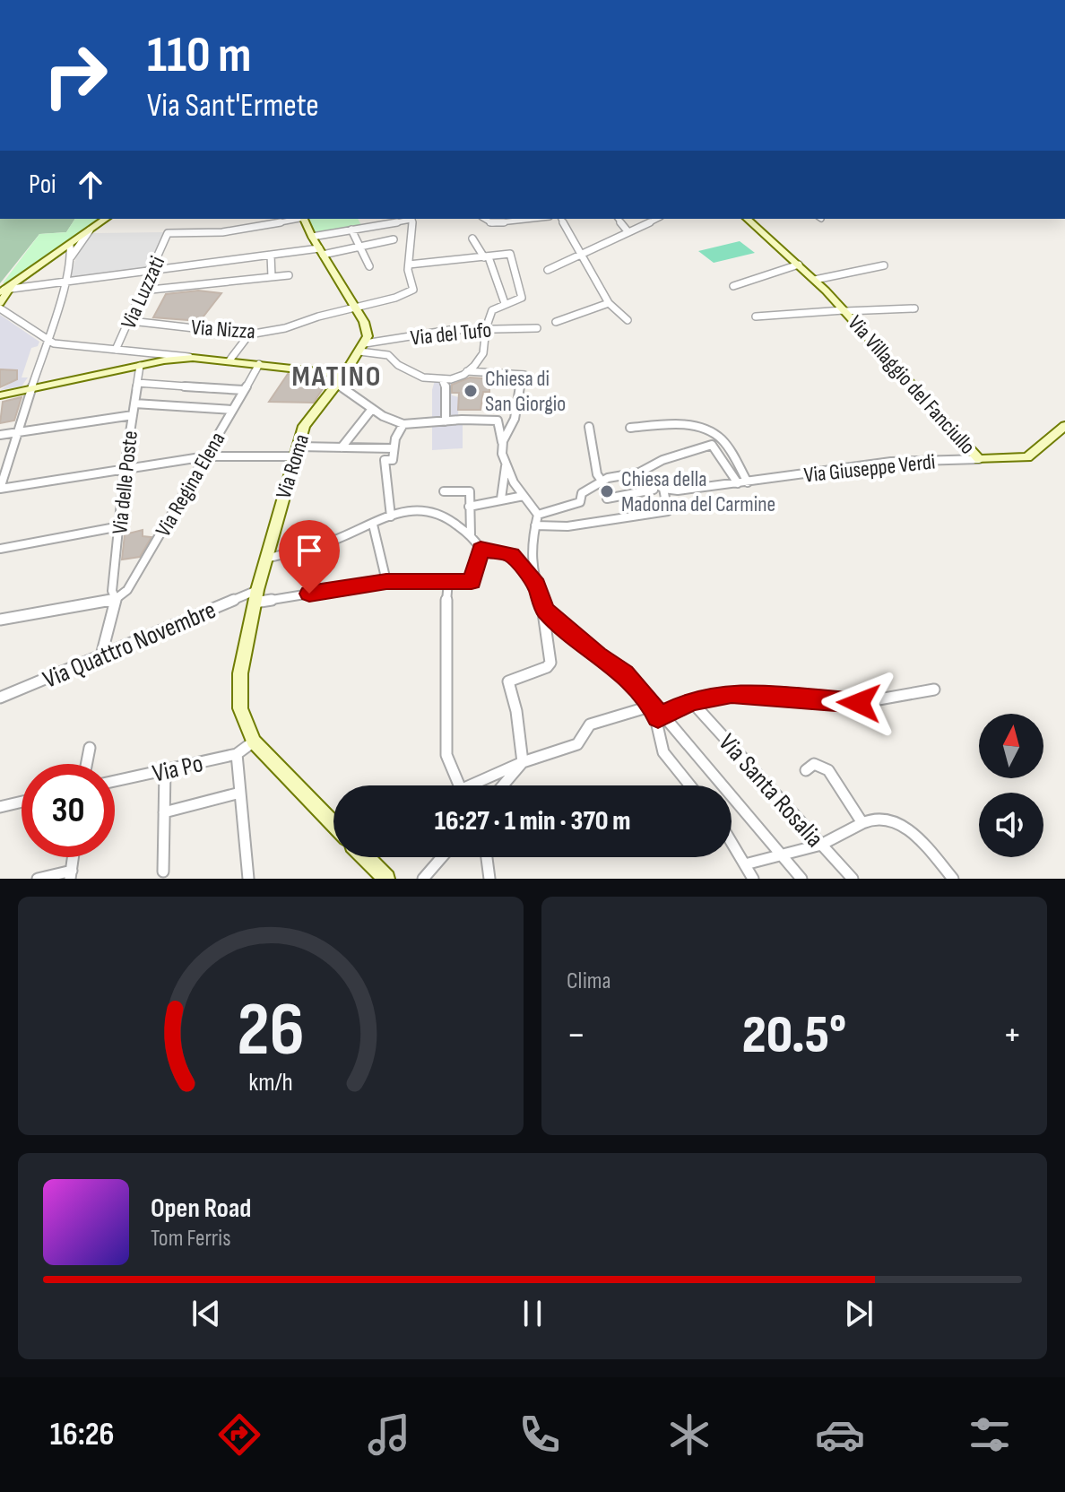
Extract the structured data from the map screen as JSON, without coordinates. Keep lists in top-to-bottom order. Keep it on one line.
{"streets":{"main road":["Via Villaggio del Fanciullo","Via Roma","Via Giuseppe Verdi"],"street":["Via Luzzati","Via Nizza","Via del Tufo","Via delle Poste","Via Regina Elena","Via Quattro Novembre","Via Po","Via Santa Rosalia"]},"crossings":[["Via Luzzati","Via Nizza"],["Via del Tufo","Via Roma"],["Via Villaggio del Fanciullo","Via Giuseppe Verdi"],["Via Roma","Via Quattro Novembre"],["Via Roma","Via Po"],["Via delle Poste","Via Regina Elena"]],"districts":["MATINO"],"places":["Chiesa di San Giorgio","Chiesa della Madonna del Carmine"],"north":"top","page":{"turn":["110 m","Via Sant'Ermete"],"then":"Poi","limit":"30","trip":"16:27 · 1 min · 370 m","tile":"Clima","heat":["−","20.5°","+"],"song":["Open Road","Tom Ferris"],"tabs":"16:26","gauge":["26","km/h"]}}
